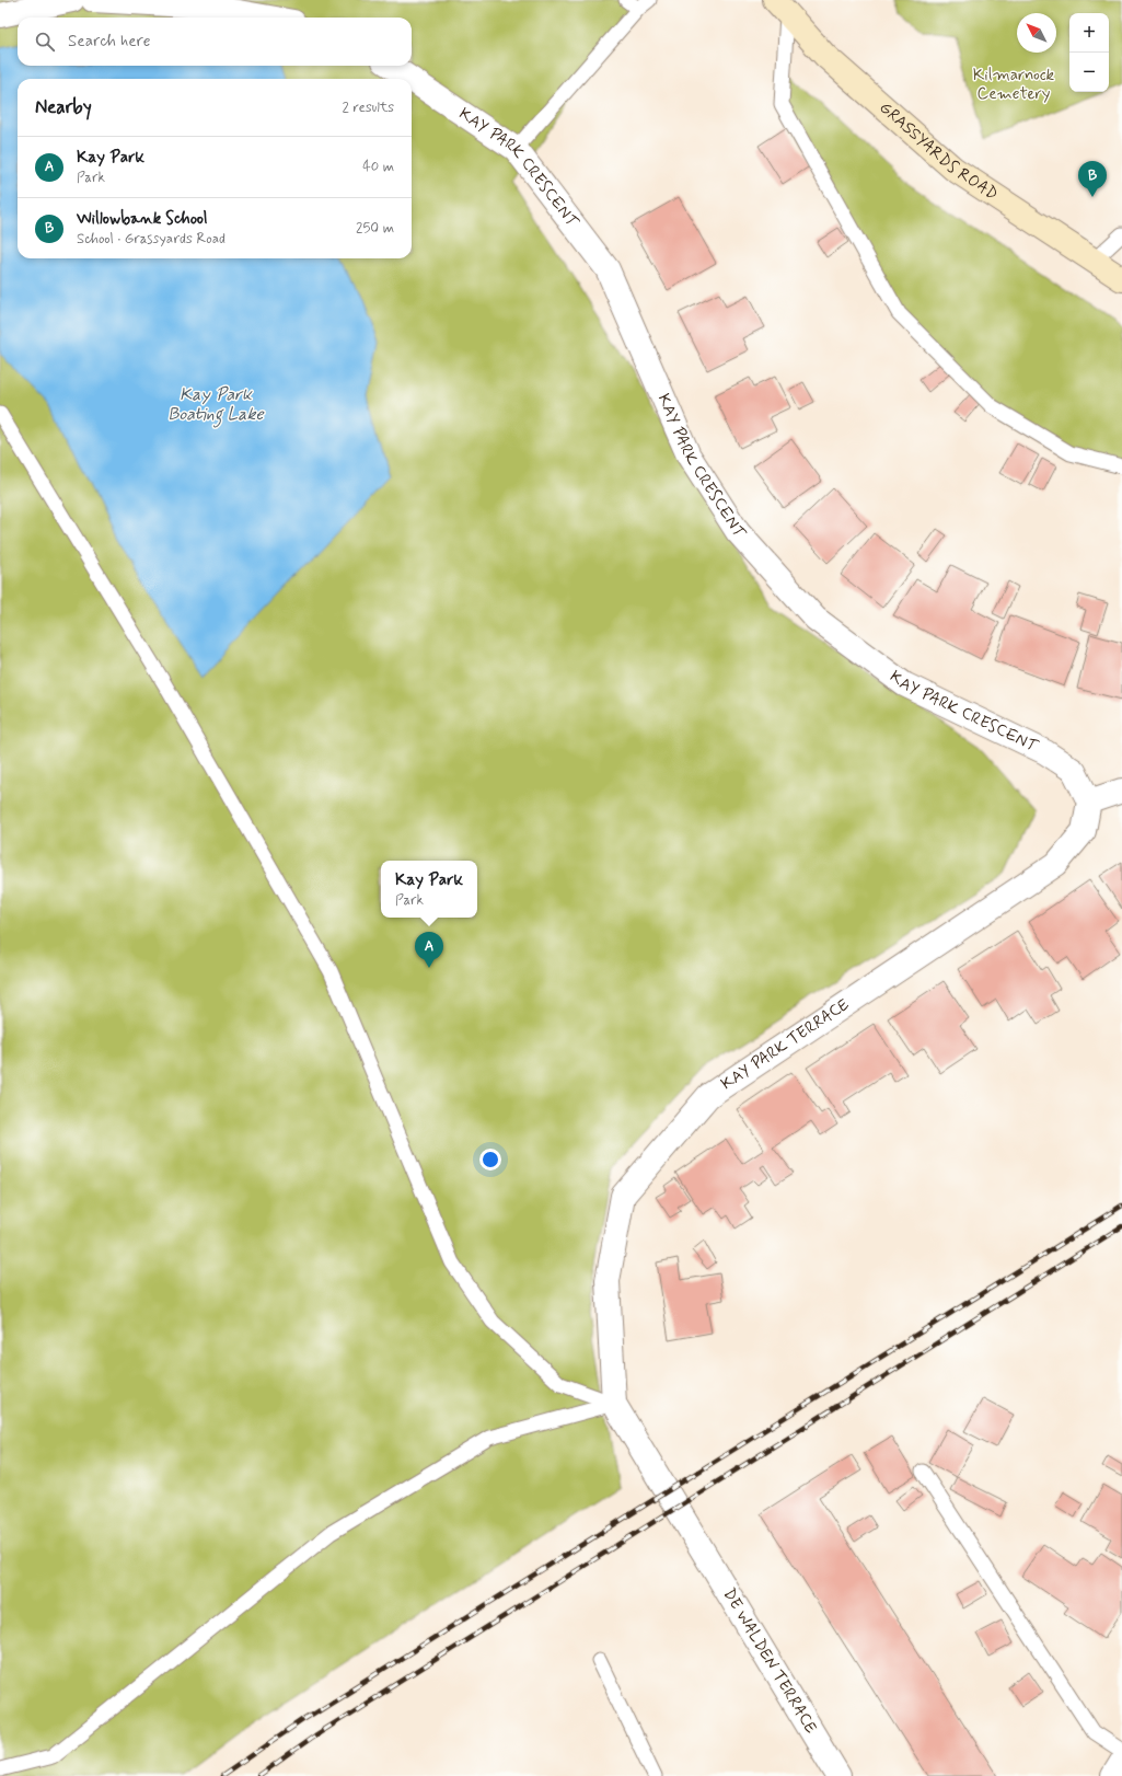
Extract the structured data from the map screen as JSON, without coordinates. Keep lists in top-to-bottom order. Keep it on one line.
{"streets":{"street":["GRASSYARDS ROAD","KAY PARK CRESCENT","KAY PARK TERRACE","DE WALDEN TERRACE"]},"crossings":[["KAY PARK CRESCENT","KAY PARK TERRACE"],["KAY PARK TERRACE","DE WALDEN TERRACE"]],"water":["Kay Park Boating Lake"],"parks":["Kilmarnock Cemetery"],"north":"top left","page":{"map_buttons":["+","−"],"search":"Search here","heading":["Nearby","2 results"],"list":[{"mark":"A","name":"Kay Park","note":"Park","value":"40 m"},{"mark":"B","name":"Willowbank School","note":"School · Grassyards Road","value":"250 m"}],"pins":["B","A"],"popup":["Kay Park","Park"]}}
